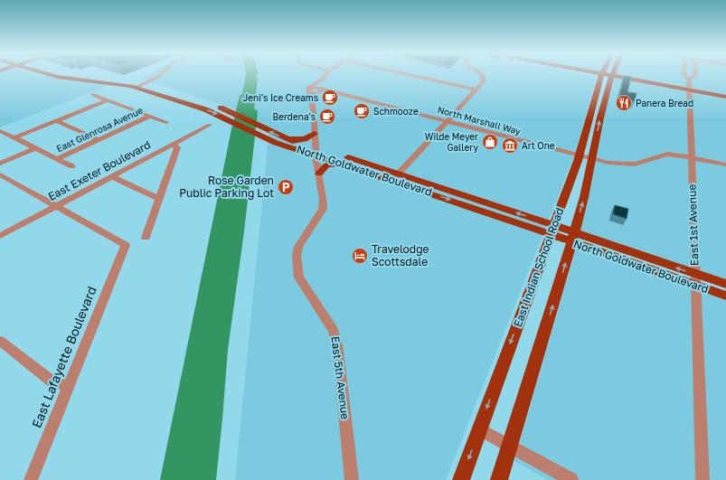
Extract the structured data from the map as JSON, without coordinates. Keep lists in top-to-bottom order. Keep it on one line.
{"streets":{"main road":["North Goldwater Boulevard","East Indian School Road"],"street":["North Marshall Way","East Glenrosa Avenue","East Exeter Boulevard","East 1st Avenue","East Lafayette Boulevard","East 5th Avenue"]},"crossings":[["North Marshall Way","East 1st Avenue"],["North Marshall Way","East Indian School Road"],["North Marshall Way","East 5th Avenue"],["East Exeter Boulevard","East Lafayette Boulevard"],["North Goldwater Boulevard","East 1st Avenue"],["North Goldwater Boulevard","East Indian School Road"],["North Goldwater Boulevard","East 5th Avenue"]],"places":{"cafe":["Jeni's Ice Creams","Schmooze","Berdena's"],"restaurant":["Panera Bread"],"shop":["Wilde Meyer Gallery"],"museum":["Art One"],"parking":["Rose Garden Public Parking Lot"],"hotel":["Travelodge Scottsdale"]}}
